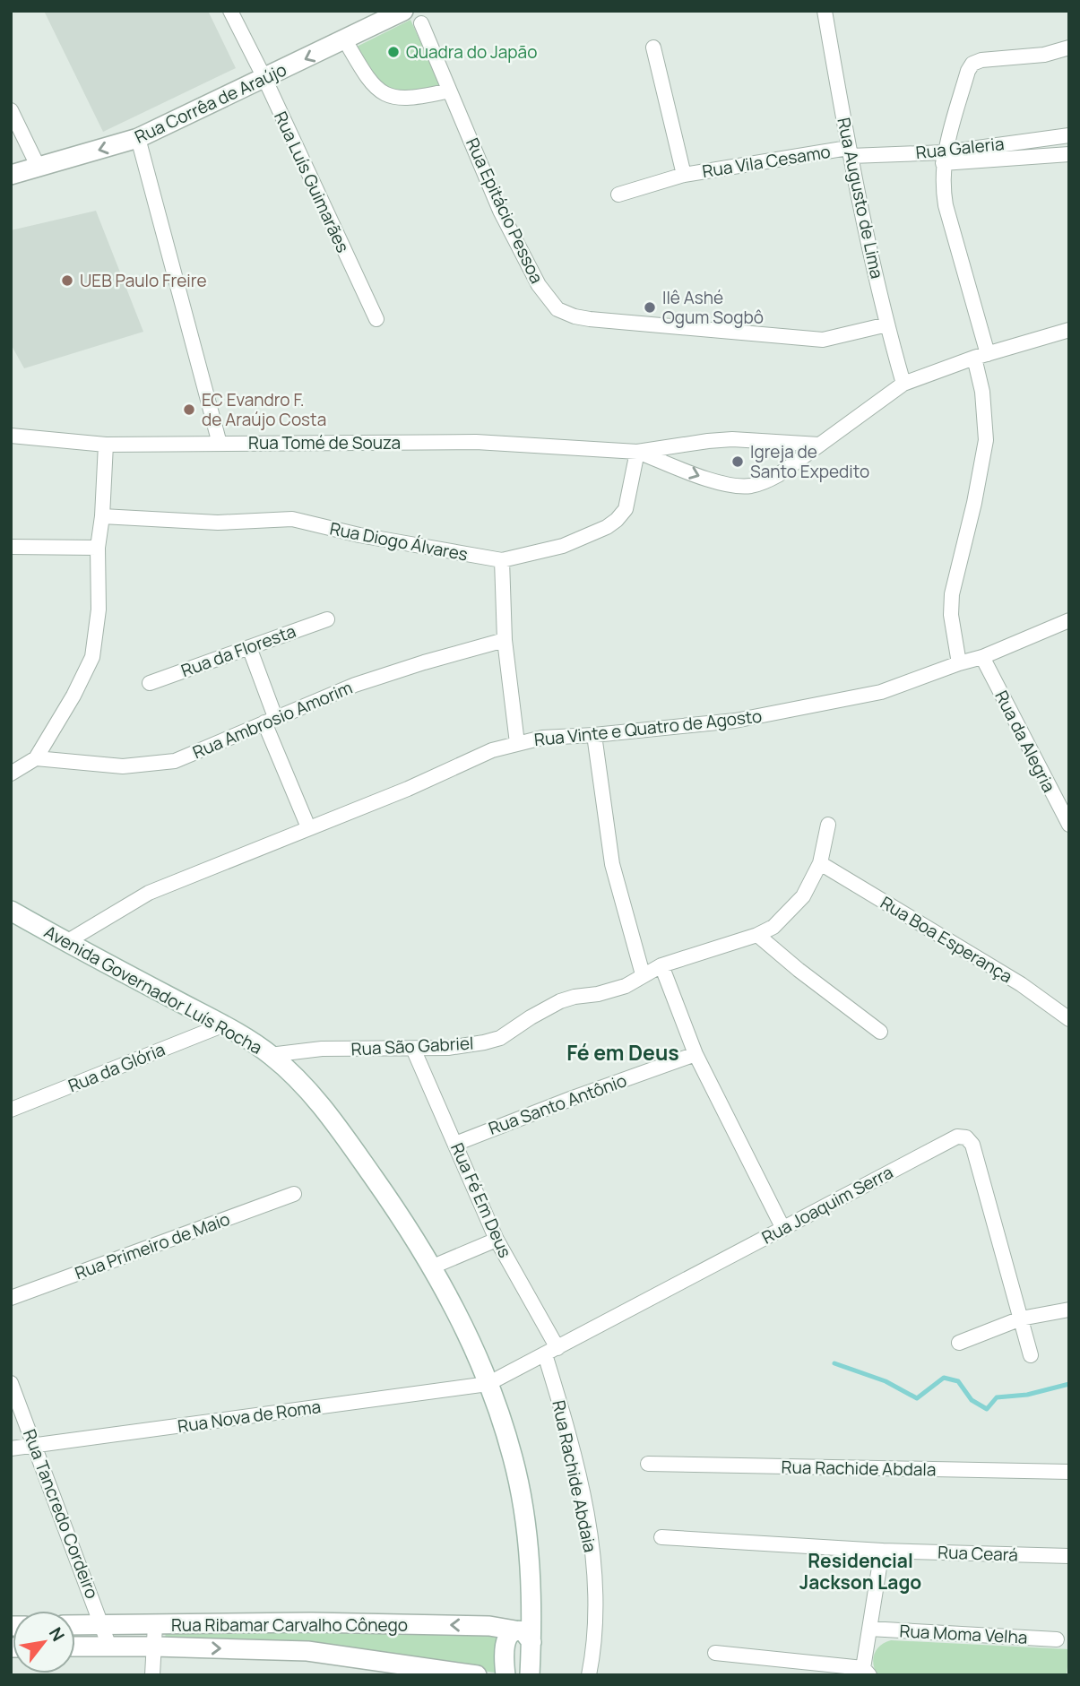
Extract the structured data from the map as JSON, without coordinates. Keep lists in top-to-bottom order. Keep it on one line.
{"streets":{"street":["Rua Corrêa de Araújo","Rua Galeria","Rua Vila Cesamo","Rua Luís Guimarães","Rua Augusto de Lima","Rua Epitácio Pessoa","Rua Tomé de Souza","Rua Diogo Álvares","Rua da Floresta","Rua Ambrosio Amorim","Rua Vinte e Quatro de Agosto","Rua da Alegria","Rua Boa Esperança","Avenida Governador Luís Rocha","Rua São Gabriel","Rua da Glória","Rua Santo Antônio","Rua Fé Em Deus","Rua Joaquim Serra","Rua Primeiro de Maio","Rua Nova de Roma","Rua Rachide Abdala","Rua Rachide Abdaia","Rua Tancredo Cordeiro","Rua Ceará","Rua Ribamar Carvalho Cônego","Rua Moma Velha"]},"crossings":[["Rua Corrêa de Araújo","Rua Luís Guimarães"],["Rua Galeria","Rua Vila Cesamo"],["Rua Galeria","Rua Augusto de Lima"],["Rua Vila Cesamo","Rua Augusto de Lima"],["Rua Augusto de Lima","Rua Epitácio Pessoa"],["Rua Augusto de Lima","Rua Tomé de Souza"],["Rua Tomé de Souza","Rua Diogo Álvares"],["Rua Vinte e Quatro de Agosto","Rua da Alegria"],["Rua Vinte e Quatro de Agosto","Avenida Governador Luís Rocha"],["Rua Boa Esperança","Rua São Gabriel"],["Avenida Governador Luís Rocha","Rua São Gabriel"],["Avenida Governador Luís Rocha","Rua da Glória"],["Avenida Governador Luís Rocha","Rua Joaquim Serra"],["Avenida Governador Luís Rocha","Rua Nova de Roma"],["Avenida Governador Luís Rocha","Rua Ribamar Carvalho Cônego"],["Rua São Gabriel","Rua Fé Em Deus"],["Rua Santo Antônio","Rua Fé Em Deus"],["Rua Fé Em Deus","Rua Joaquim Serra"],["Rua Fé Em Deus","Rua Rachide Abdaia"],["Rua Joaquim Serra","Rua Nova de Roma"],["Rua Joaquim Serra","Rua Rachide Abdaia"],["Rua Nova de Roma","Rua Tancredo Cordeiro"],["Rua Tancredo Cordeiro","Rua Ribamar Carvalho Cônego"]],"one_way":["Rua Corrêa de Araújo"],"districts":["Fé em Deus","Residencial Jackson Lago"],"places":["Quadra do Japão","UEB Paulo Freire","Ilê Ashé Ogum Sogbô","EC Evandro F. de Araújo Costa","Igreja de Santo Expedito"],"north":"top right"}
